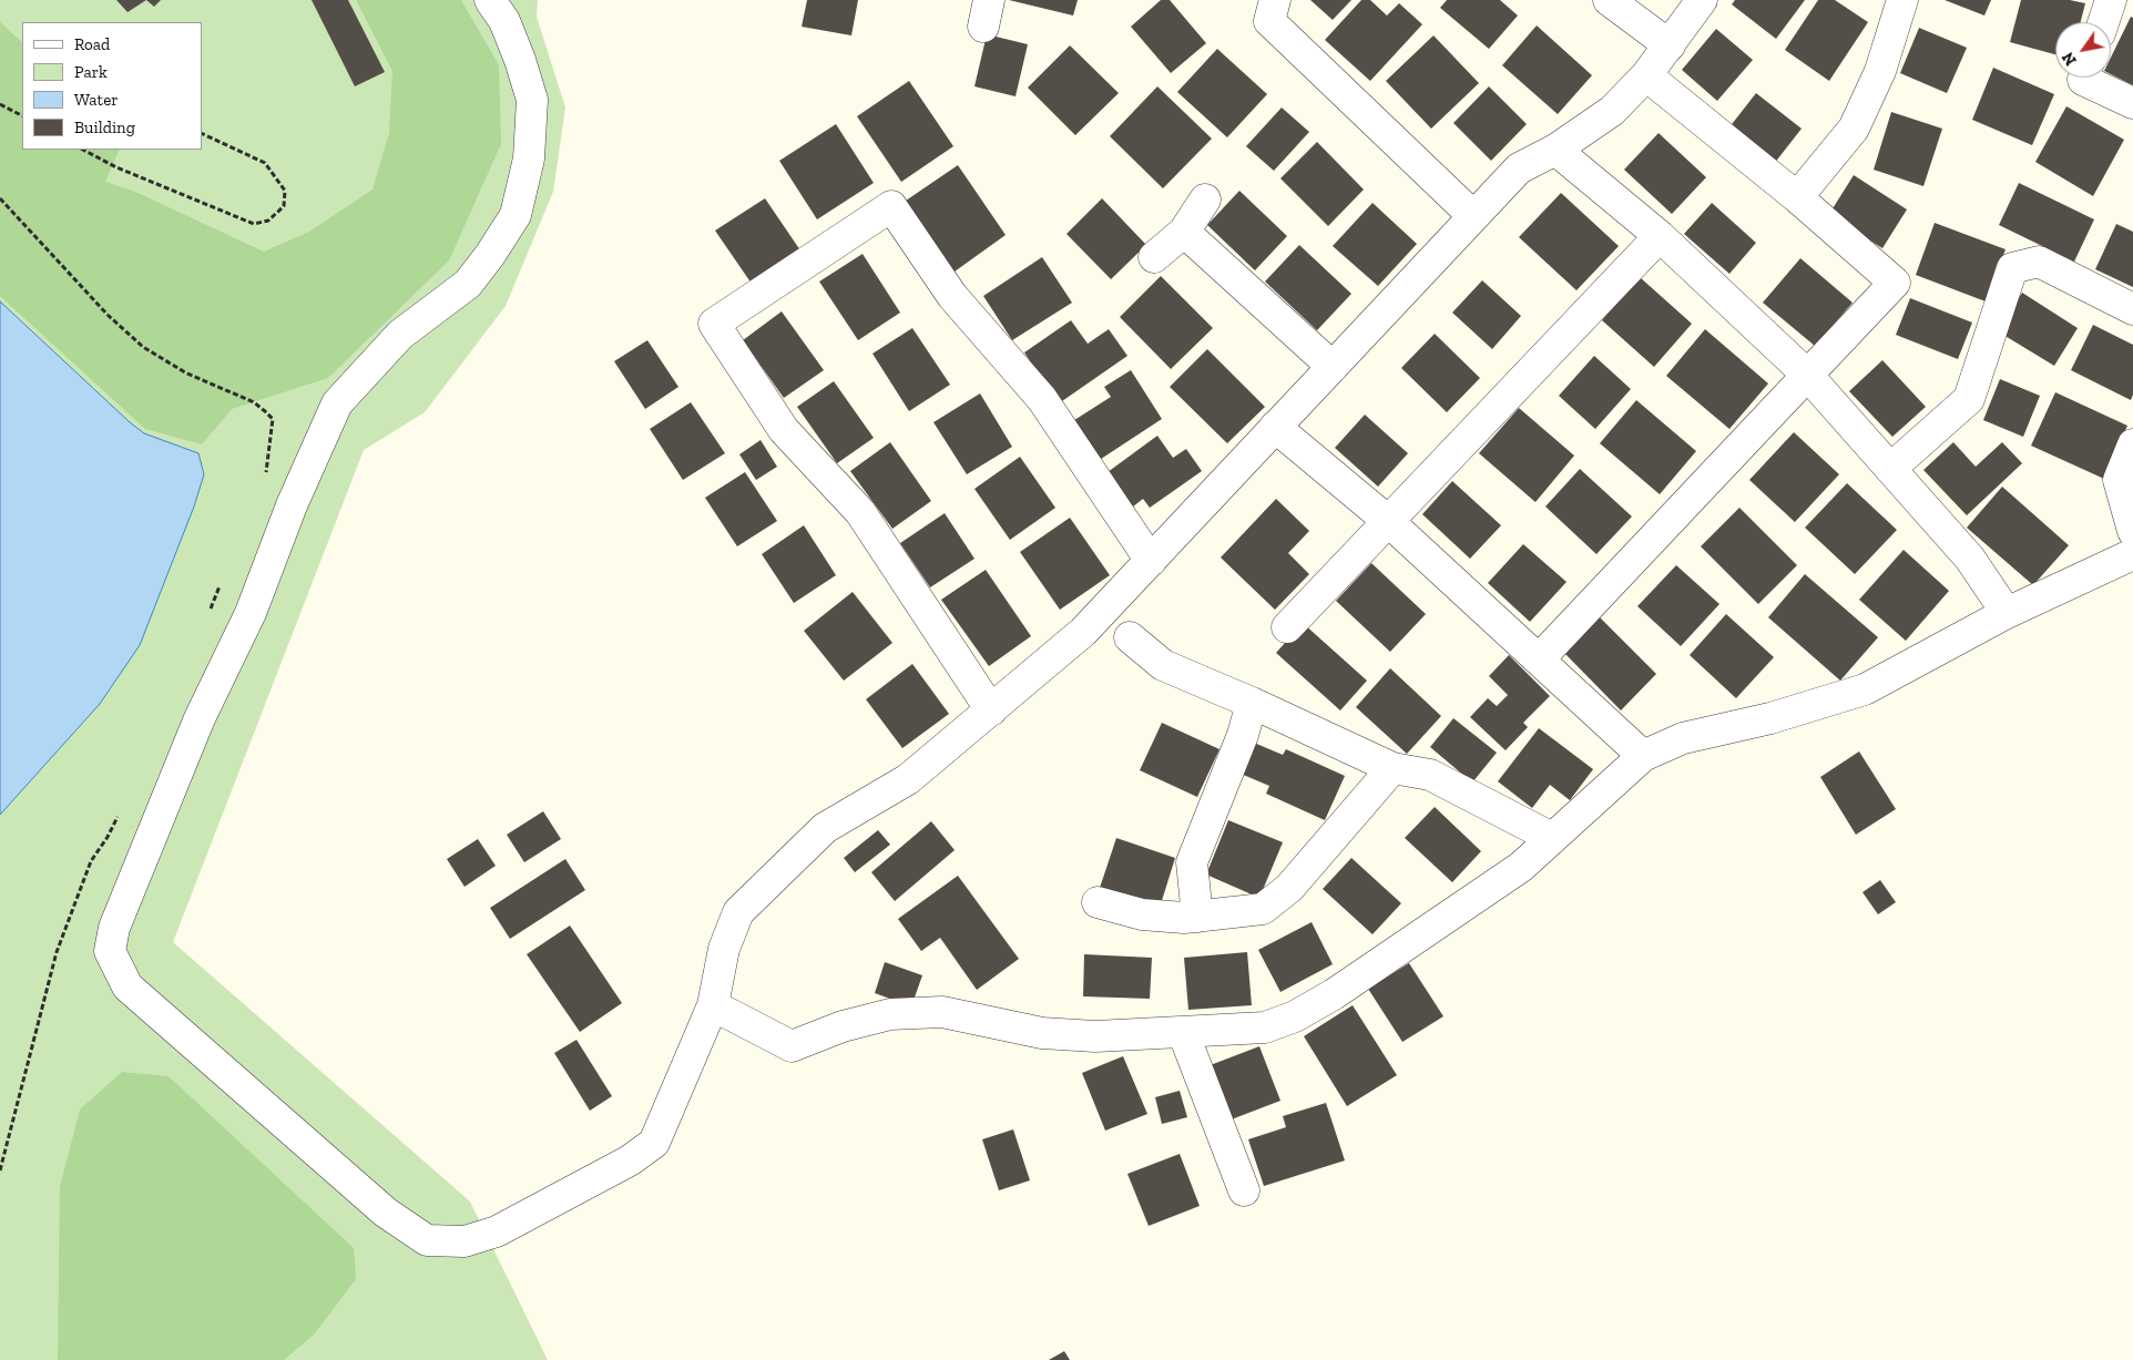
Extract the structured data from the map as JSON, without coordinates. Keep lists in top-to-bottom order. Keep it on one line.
{"legend":["Road","Park","Water","Building"],"north":"bottom left"}
